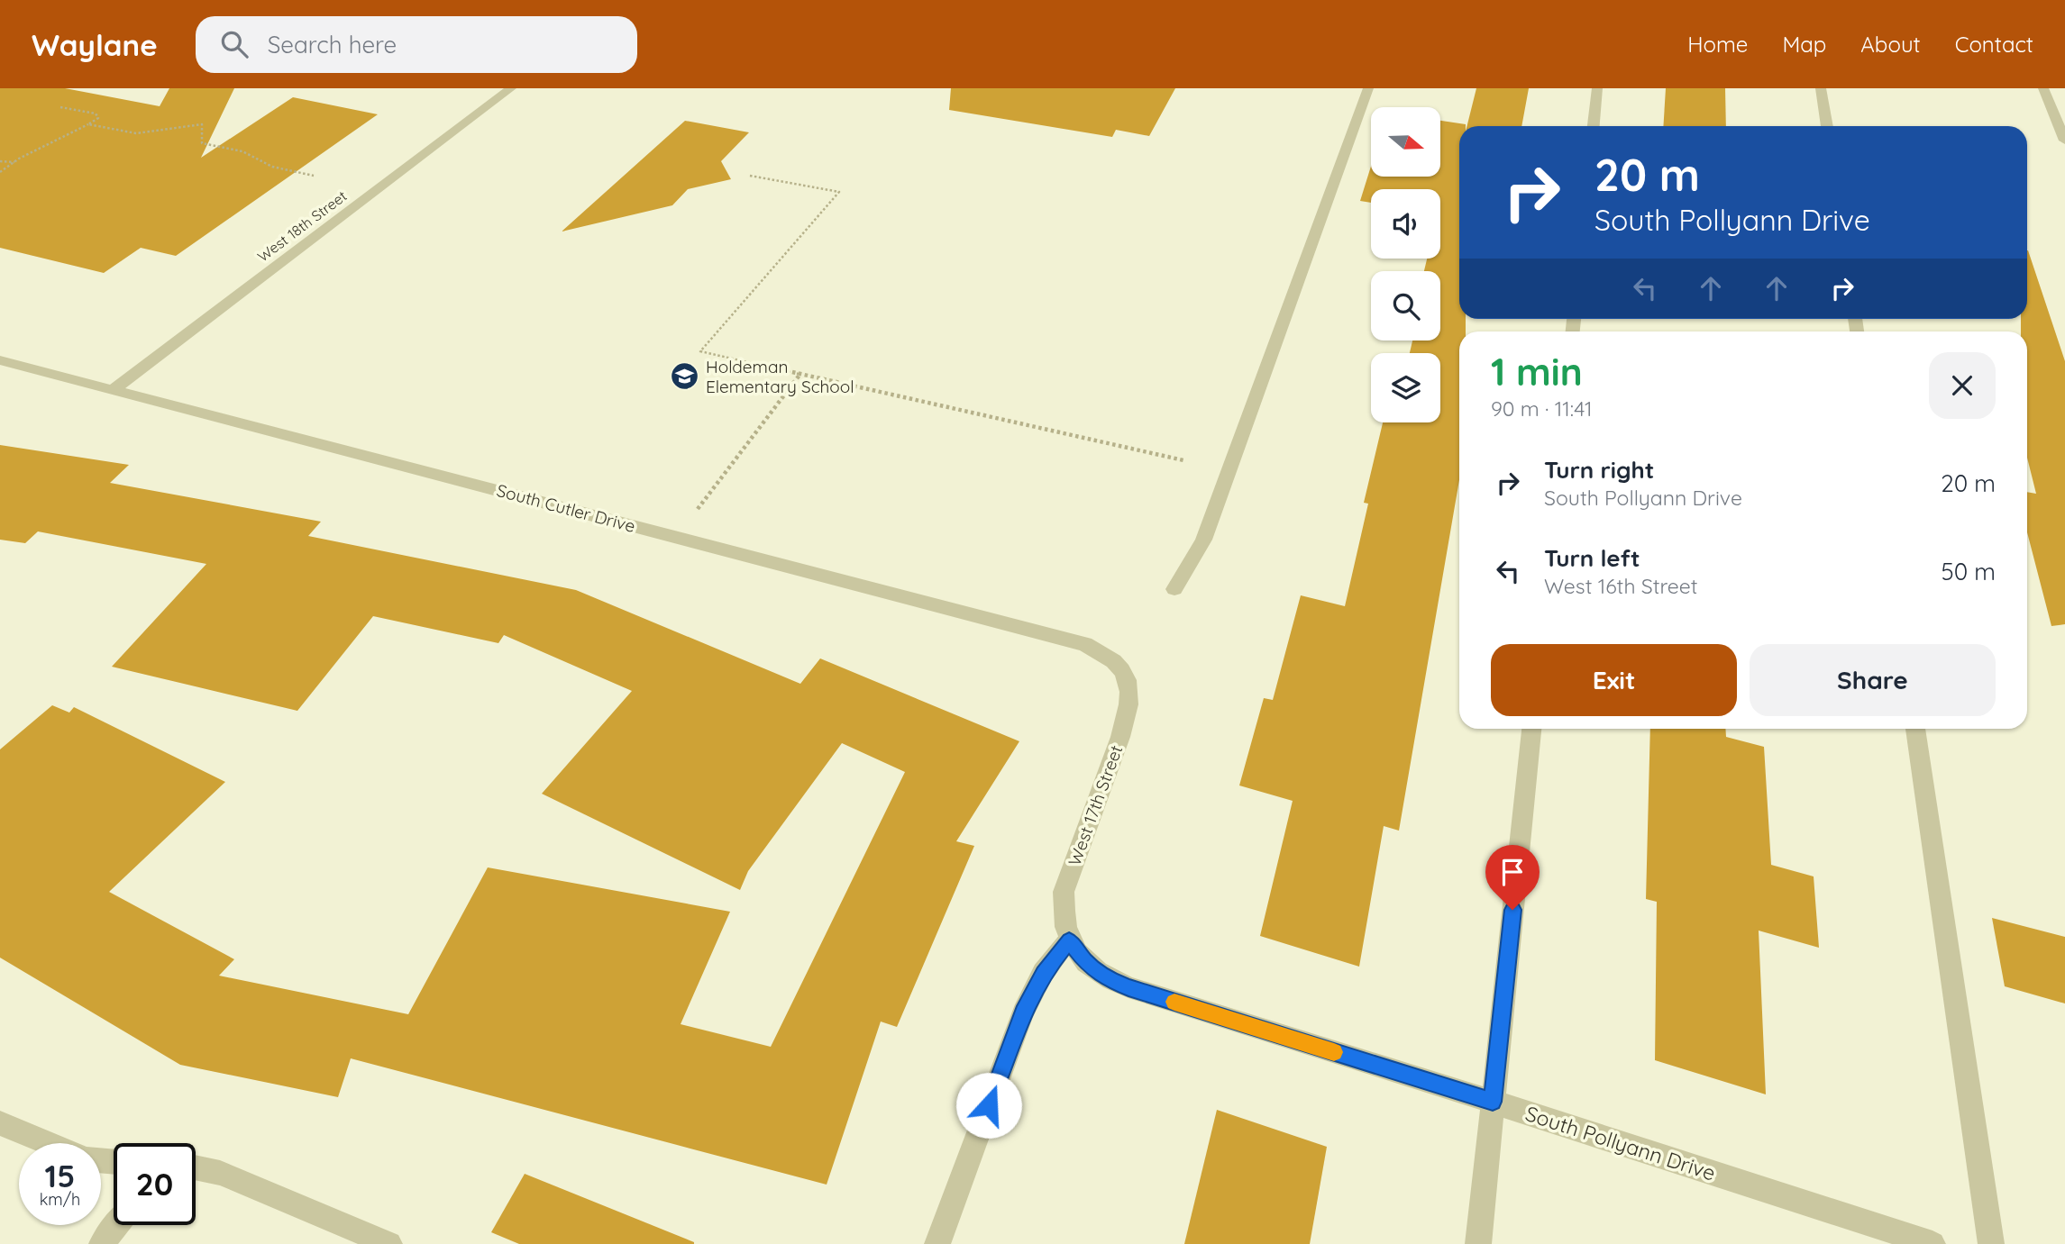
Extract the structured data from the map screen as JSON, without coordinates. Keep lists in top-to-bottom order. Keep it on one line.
{"streets":{"street":["West 18th Street","South Cutler Drive","West 17th Street","South Pollyann Drive"]},"crossings":[["West 18th Street","South Cutler Drive"],["South Cutler Drive","West 17th Street"],["West 17th Street","South Pollyann Drive"]],"places":{"school or university":["Holdeman Elementary School"]},"north":"right","page":{"header":"Waylane","search":"Search here","nav":["Home","Map","About","Contact"],"turn":["20 m","South Pollyann Drive"],"heading":["1 min","90 m · 11:41"],"list":[{"name":"Turn right","note":"South Pollyann Drive","value":"20 m"},{"name":"Turn left","note":"West 16th Street","value":"50 m"}],"buttons":["Exit","Share"],"speed":"15 km/h","limit":"20"}}
